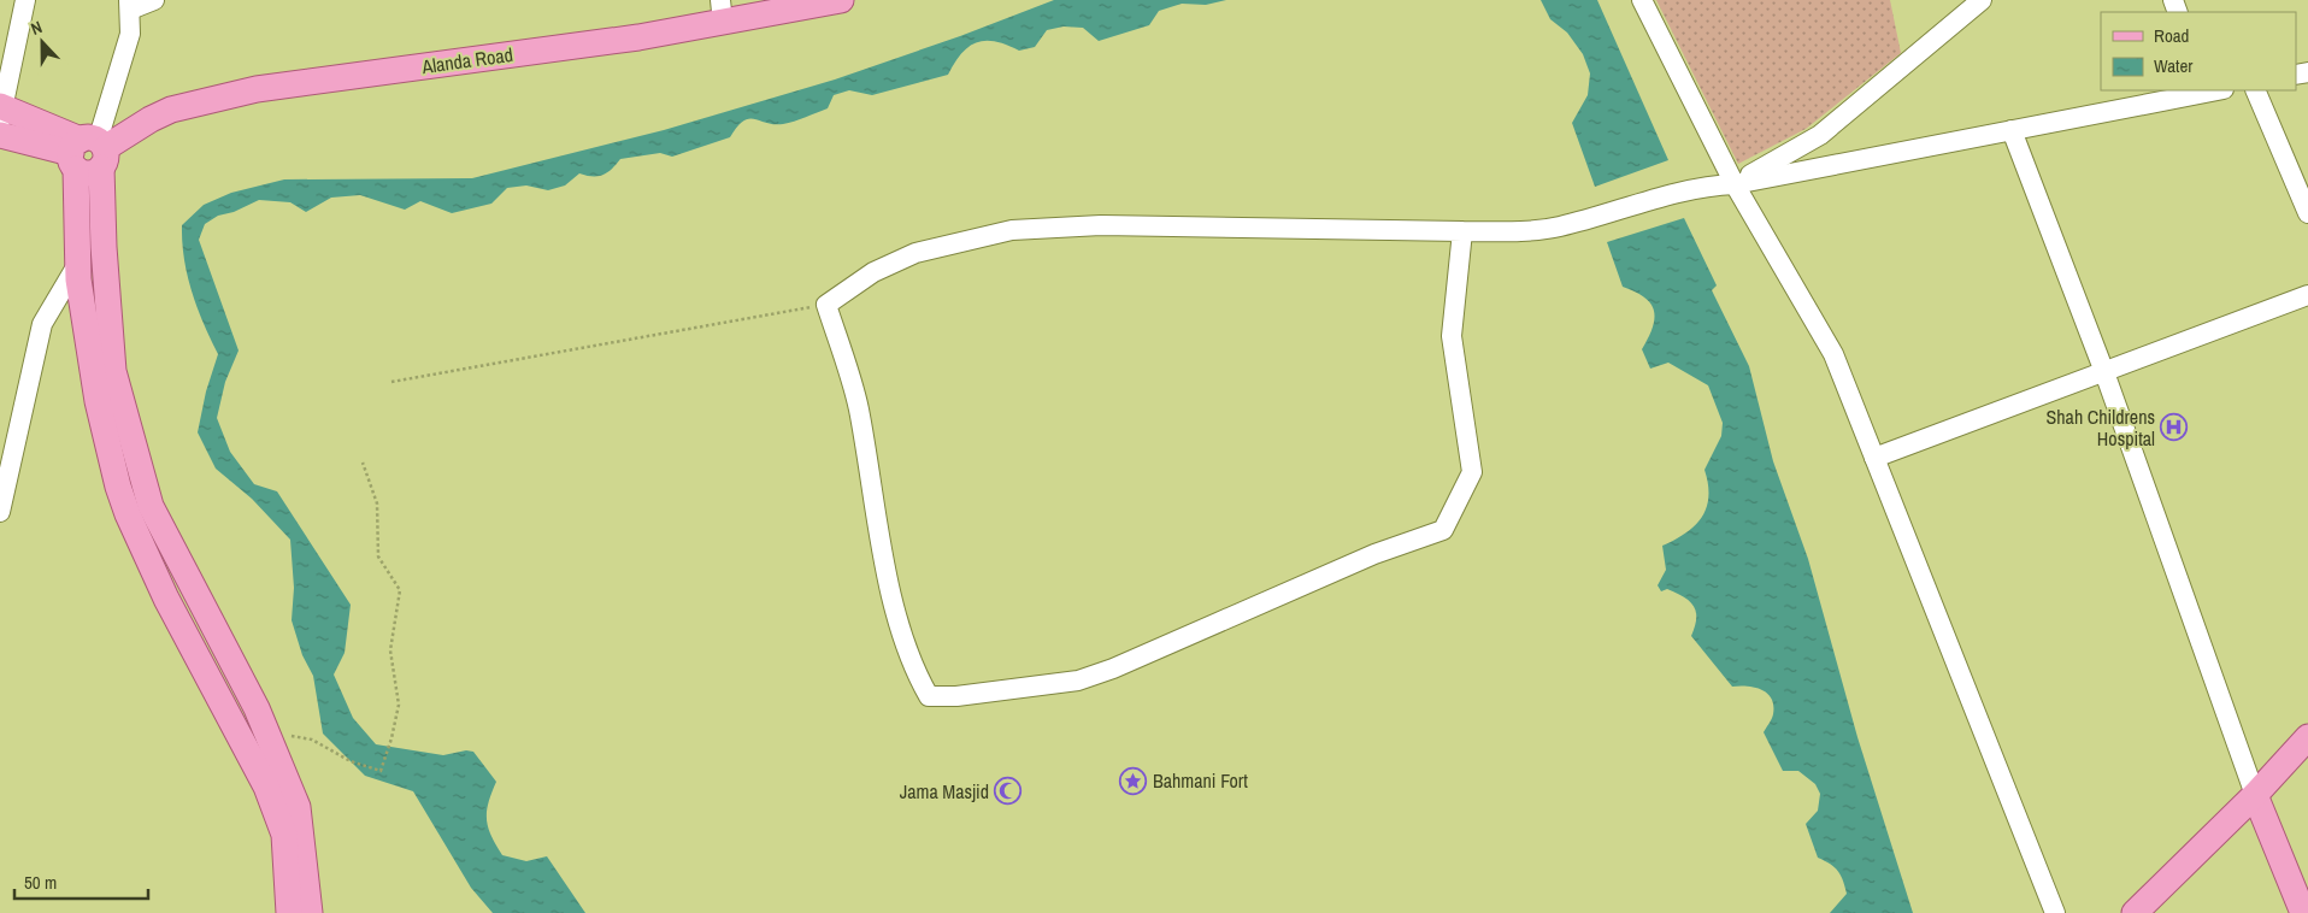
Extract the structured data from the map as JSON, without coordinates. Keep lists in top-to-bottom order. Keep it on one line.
{"streets":{"main road":["Alanda Road"]},"places":{"hospital":["Shah Childrens Hospital"],"place":["Bahmani Fort"],"mosque":["Jama Masjid"]},"legend":["Road","Water"],"scale_bar":"50 m","north":"top"}
